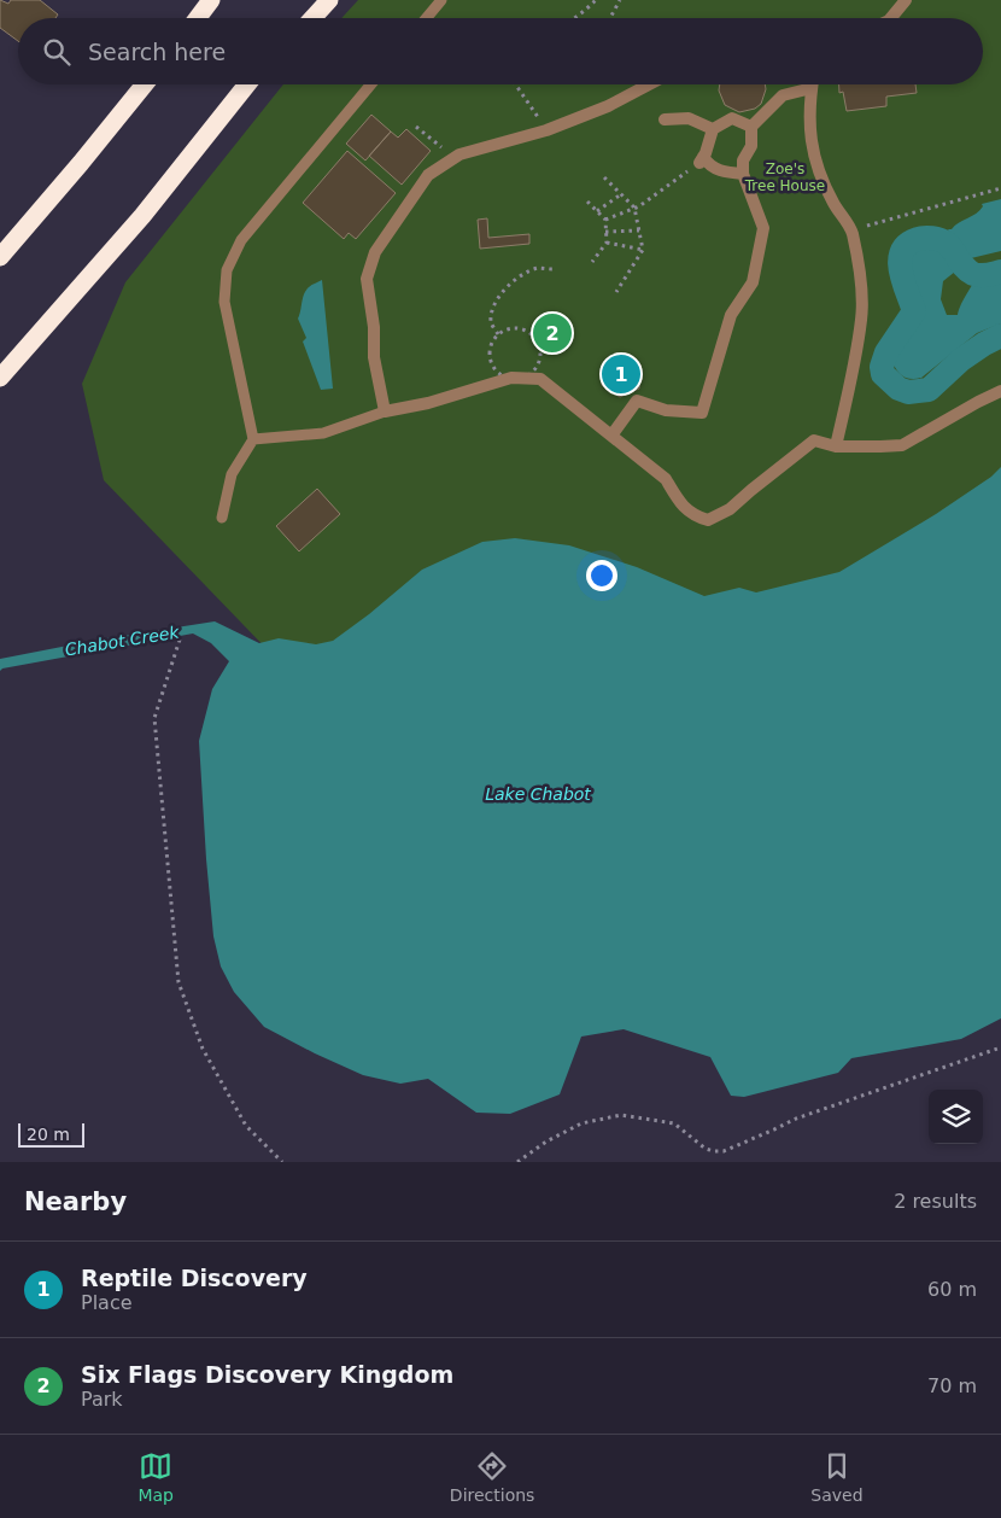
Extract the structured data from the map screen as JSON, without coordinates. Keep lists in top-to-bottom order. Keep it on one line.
{"water":["Chabot Creek","Lake Chabot"],"parks":["Zoe's Tree House"],"scale_bar":"20 m","page":{"search":"Search here","pins":["2","1"],"scale":"20 m","heading":["Nearby","2 results"],"list":[{"mark":"1","name":"Reptile Discovery","note":"Place","value":"60 m"},{"mark":"2","name":"Six Flags Discovery Kingdom","note":"Park","value":"70 m"}],"nav":["Map","Directions","Saved"]}}
